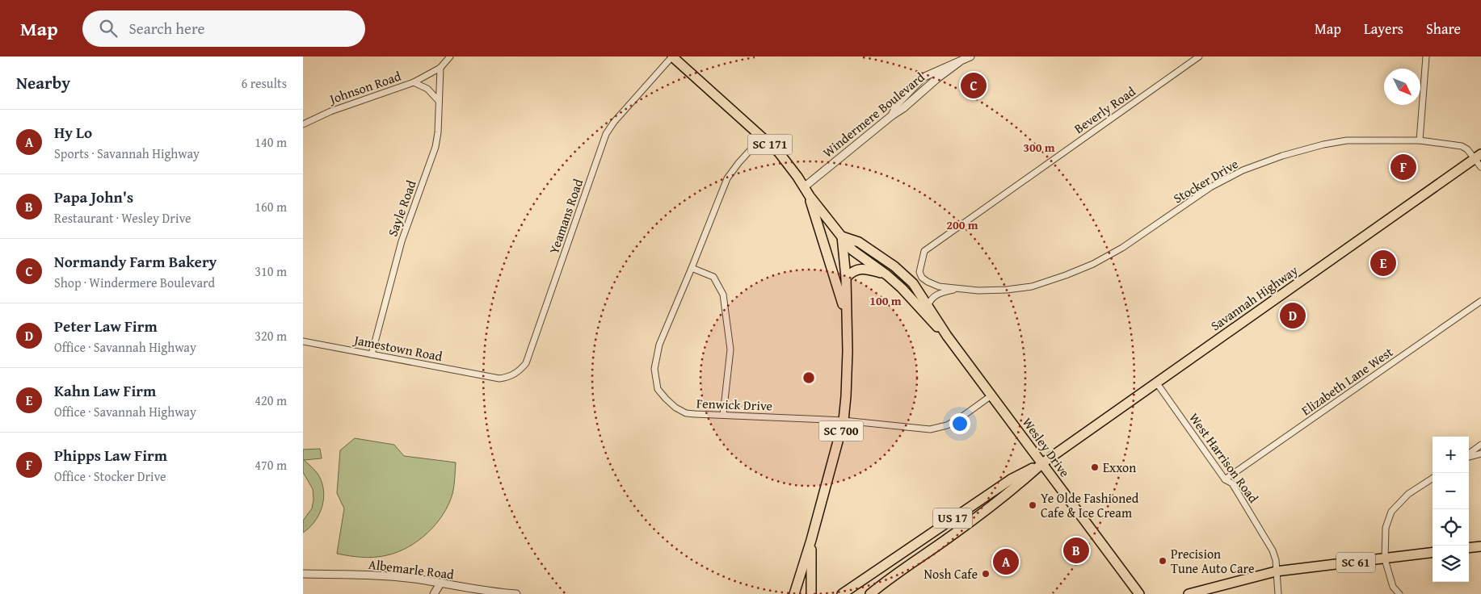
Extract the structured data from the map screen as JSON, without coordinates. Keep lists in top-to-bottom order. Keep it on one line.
{"streets":{"main road":["SC 171","Savannah Highway","SC 700","Wesley Drive","US 17","SC 61"],"street":["Johnson Road","Beverly Road","Windermere Boulevard","Stocker Drive","Sayle Road","Yeamans Road","Jamestown Road","Elizabeth Lane West","Fenwick Drive","West Harrison Road","Albemarle Road"]},"crossings":[["Johnson Road","Sayle Road"],["Beverly Road","Stocker Drive"],["Windermere Boulevard","SC 171"],["SC 171","Yeamans Road"],["SC 171","Fenwick Drive"],["SC 171","SC 700"],["SC 171","Wesley Drive"],["Stocker Drive","Savannah Highway"],["Stocker Drive","Wesley Drive"],["Sayle Road","Jamestown Road"],["Yeamans Road","Jamestown Road"],["Savannah Highway","Wesley Drive"],["Savannah Highway","West Harrison Road"],["Elizabeth Lane West","West Harrison Road"],["Fenwick Drive","SC 700"],["Fenwick Drive","Wesley Drive"],["SC 700","Wesley Drive"],["West Harrison Road","SC 61"]],"places":["Exxon","Ye Olde Fashioned Cafe & Ice Cream","Precision Tune Auto Care","Nosh Cafe"],"north":"bottom right","page":{"header":"Map","search":"Search here","nav":["Map","Layers","Share"],"heading":["Nearby","6 results"],"pins":["C","F","E","D","B","A"],"list":[{"mark":"A","name":"Hy Lo","note":"Sports · Savannah Highway","value":"140 m"},{"mark":"B","name":"Papa John's","note":"Restaurant · Wesley Drive","value":"160 m"},{"mark":"C","name":"Normandy Farm Bakery","note":"Shop · Windermere Boulevard","value":"310 m"},{"mark":"D","name":"Peter Law Firm","note":"Office · Savannah Highway","value":"320 m"},{"mark":"E","name":"Kahn Law Firm","note":"Office · Savannah Highway","value":"420 m"},{"mark":"F","name":"Phipps Law Firm","note":"Office · Stocker Drive","value":"470 m"}],"map_buttons":["+","−"]},"rings":["300 m","200 m","100 m"]}
